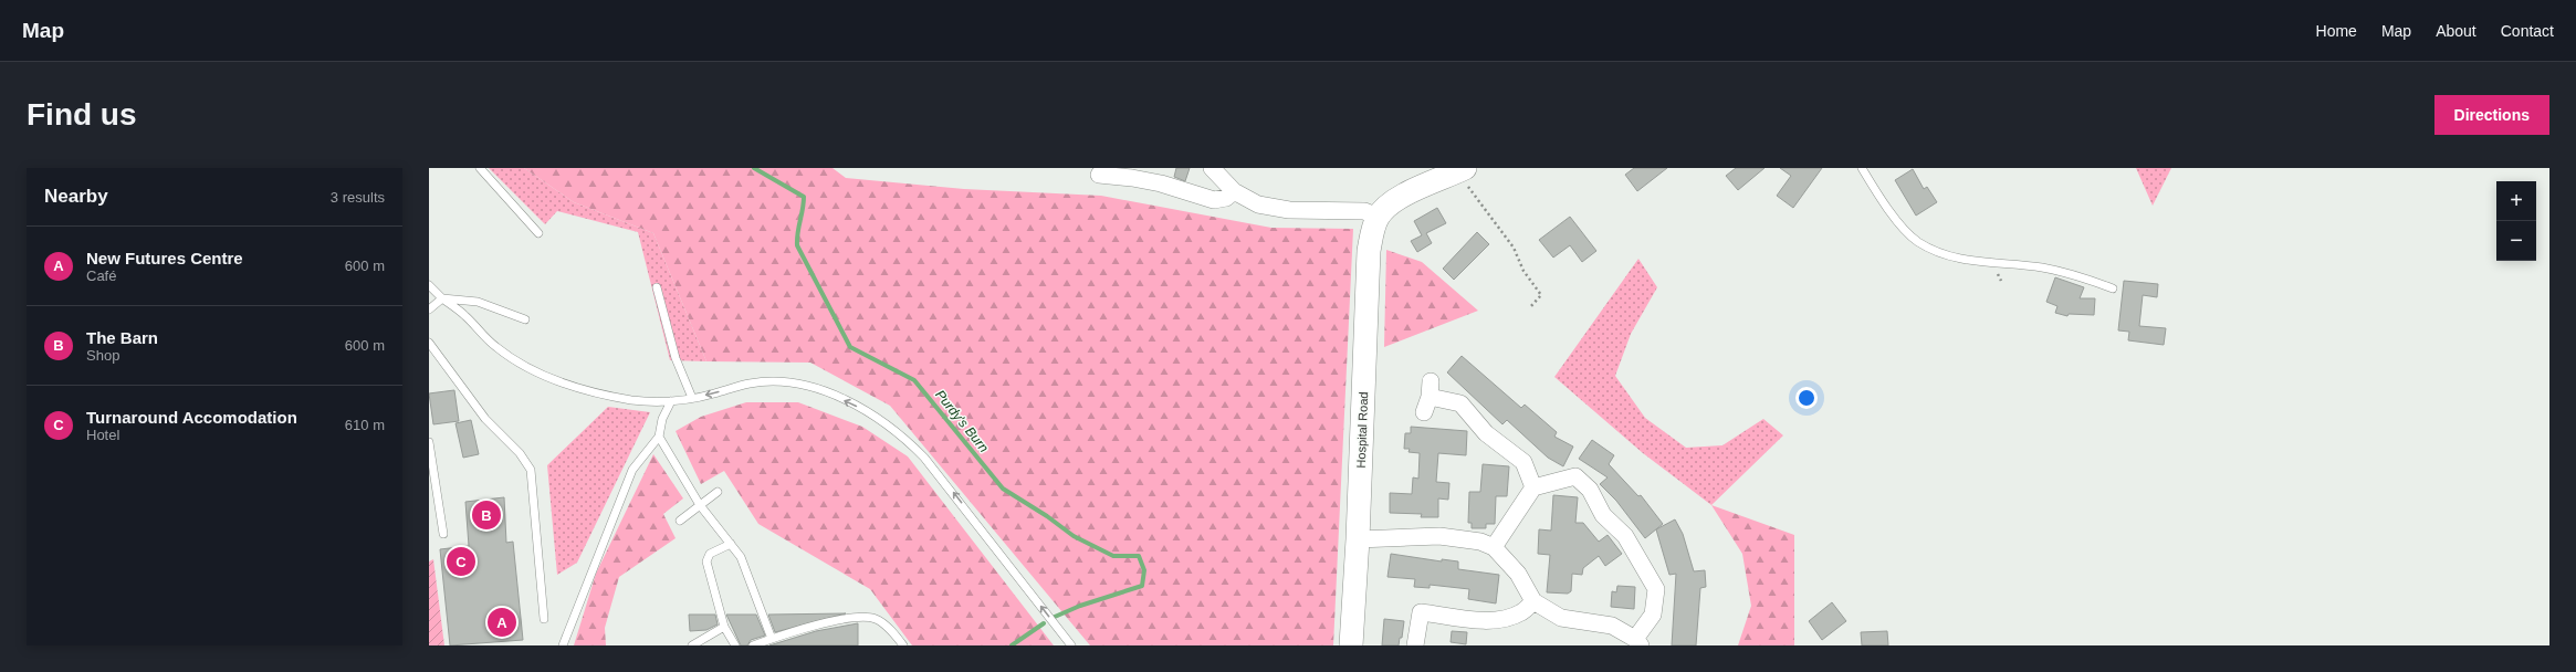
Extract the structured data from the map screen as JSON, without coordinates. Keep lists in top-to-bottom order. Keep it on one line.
{"streets":{"main road":["Hospital Road"]},"water":["Purdy's Burn"],"page":{"header":"Map","nav":["Home","Map","About","Contact"],"buttons":"Directions","title":"Find us","heading":["Nearby","3 results"],"map_buttons":["+","−"],"list":[{"mark":"A","name":"New Futures Centre","note":"Café","value":"600 m"},{"mark":"B","name":"The Barn","note":"Shop","value":"600 m"},{"mark":"C","name":"Turnaround Accomodation","note":"Hotel","value":"610 m"}],"pins":["B","C","A"]}}
